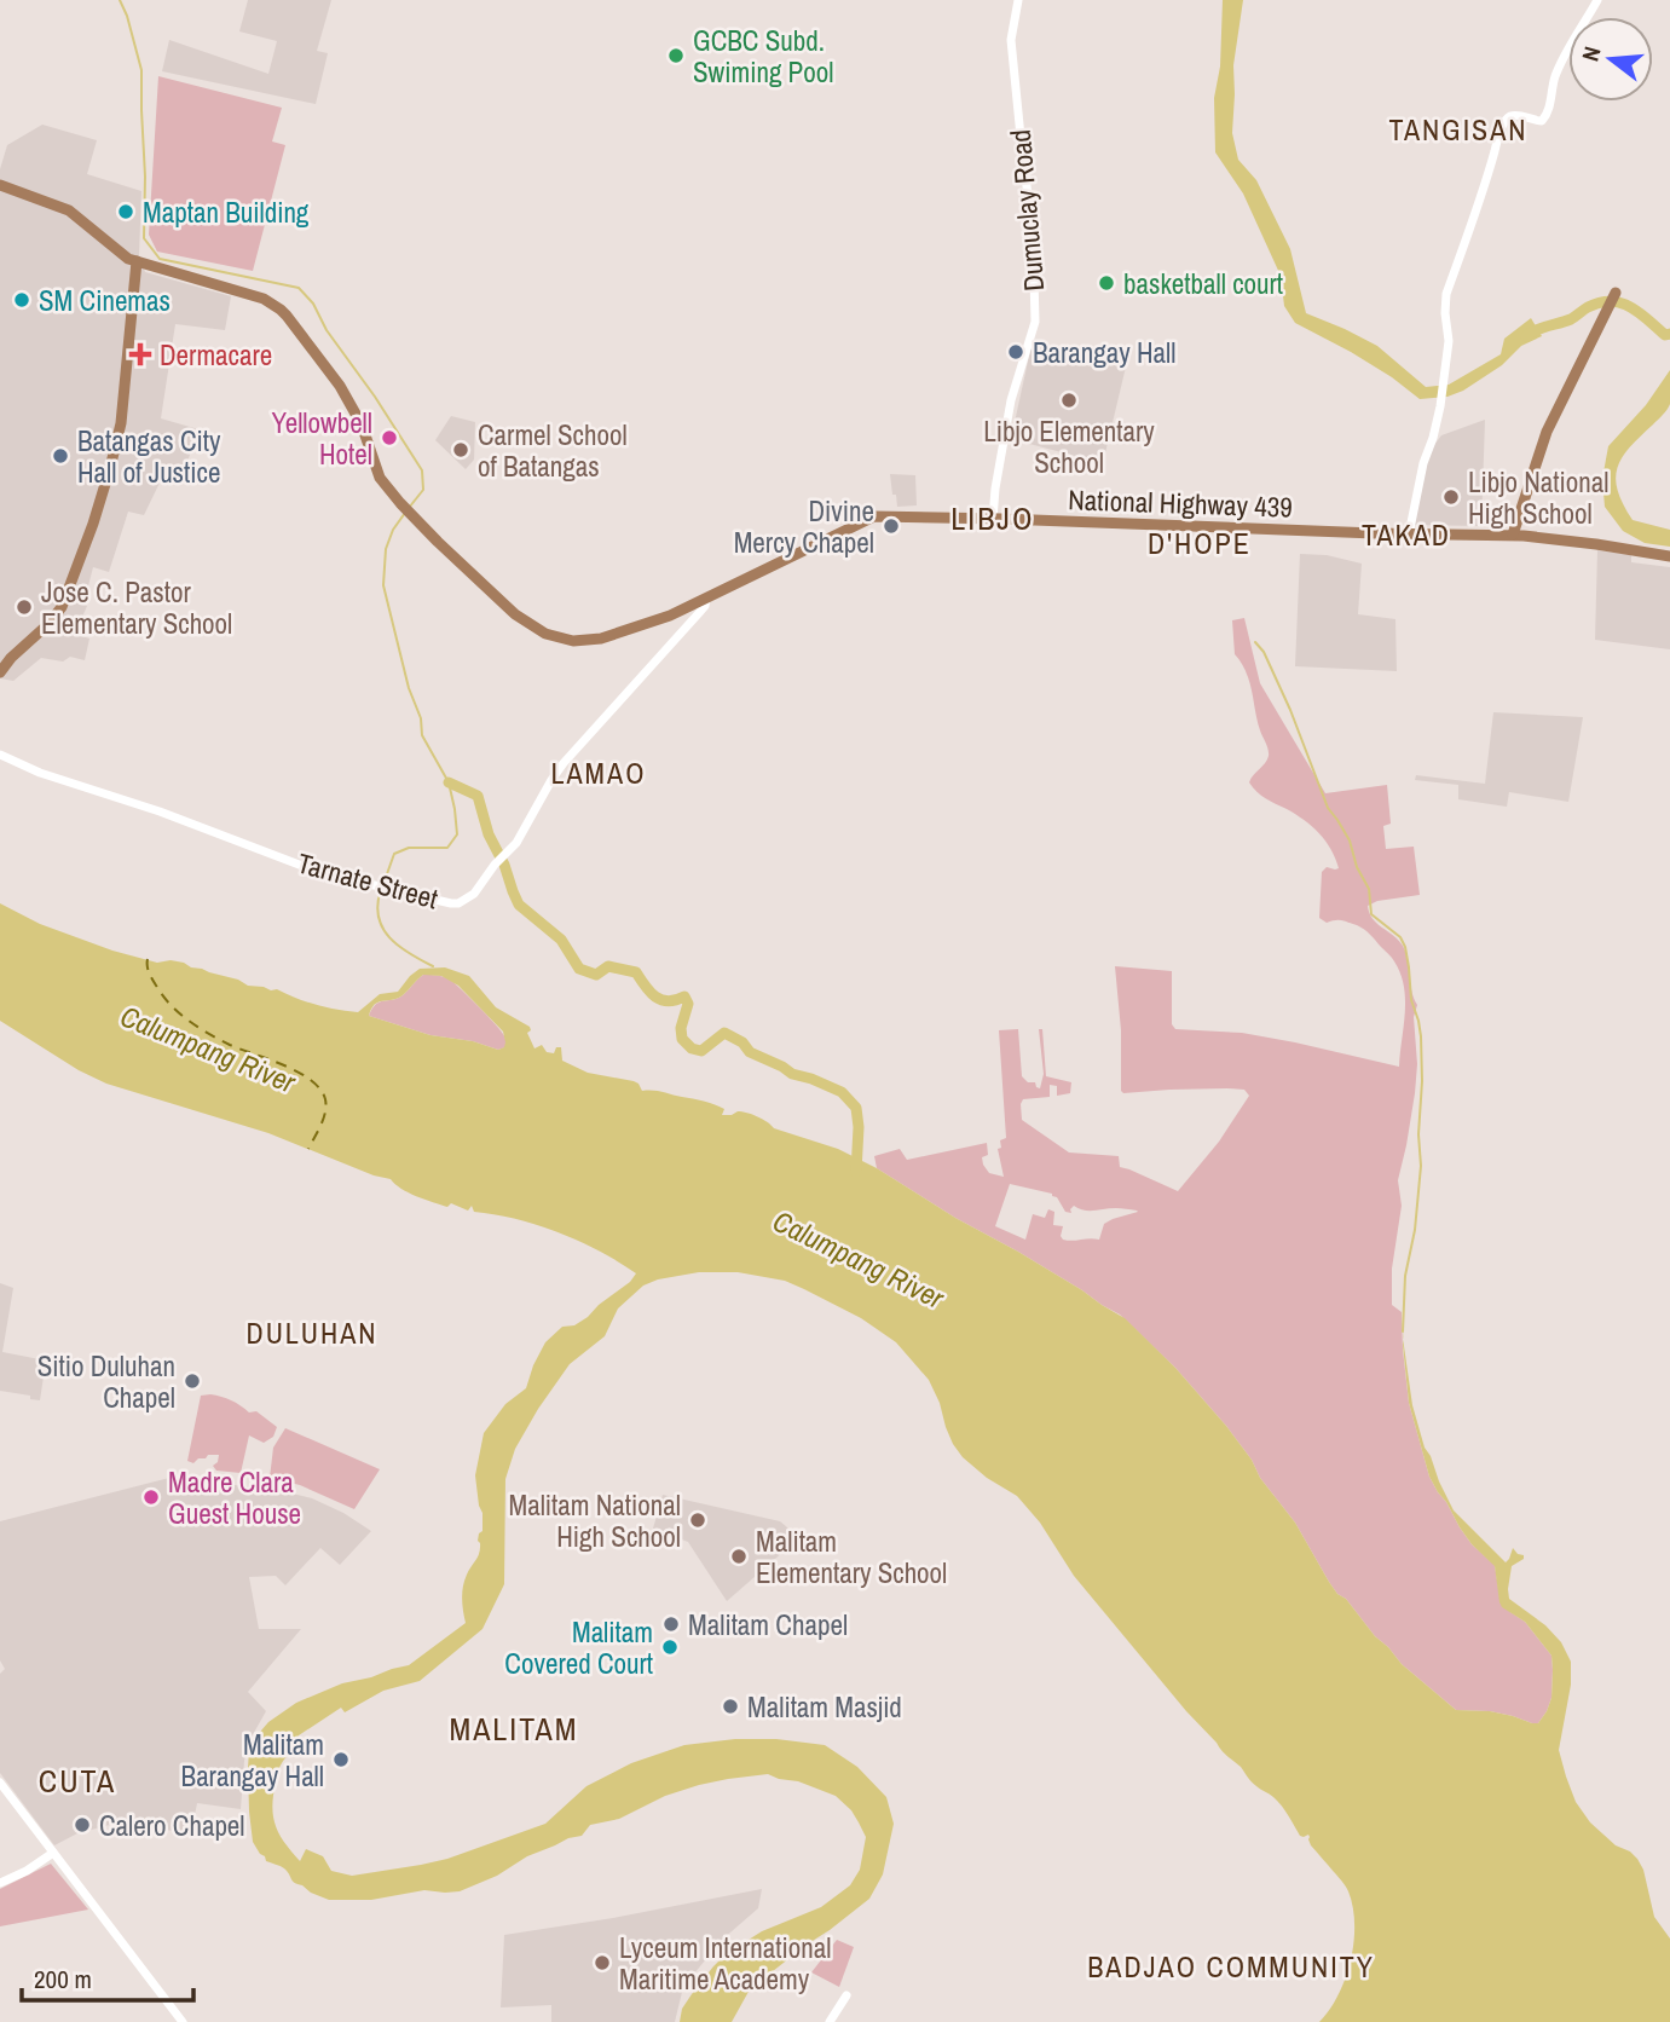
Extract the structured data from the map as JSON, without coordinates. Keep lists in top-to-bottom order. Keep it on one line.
{"streets":{"main road":["National Highway 439"],"street":["Dumuclay Road","Tarnate Street"]},"crossings":[["Dumuclay Road","National Highway 439"],["National Highway 439","Tarnate Street"]],"districts":["TANGISAN","LIBJO","TAKAD","D'HOPE","LAMAO","DULUHAN","MALITAM","CUTA","BADJAO COMMUNITY"],"water":["Calumpang River"],"places":{"other":["GCBC Subd. Swiming Pool","Maptan Building","basketball court","SM Cinemas","Barangay Hall","Libjo Elementary School","Yellowbell Hotel","Carmel School of Batangas","Batangas City Hall of Justice","Libjo National High School","Divine Mercy Chapel","Jose C. Pastor Elementary School","Sitio Duluhan Chapel","Madre Clara Guest House","Malitam National High School","Malitam Elementary School","Malitam Chapel","Malitam Covered Court","Malitam Masjid","Malitam Barangay Hall","Calero Chapel","Lyceum International Maritime Academy"],"health":["Dermacare"]},"scale_bar":"200 m","north":"left"}
